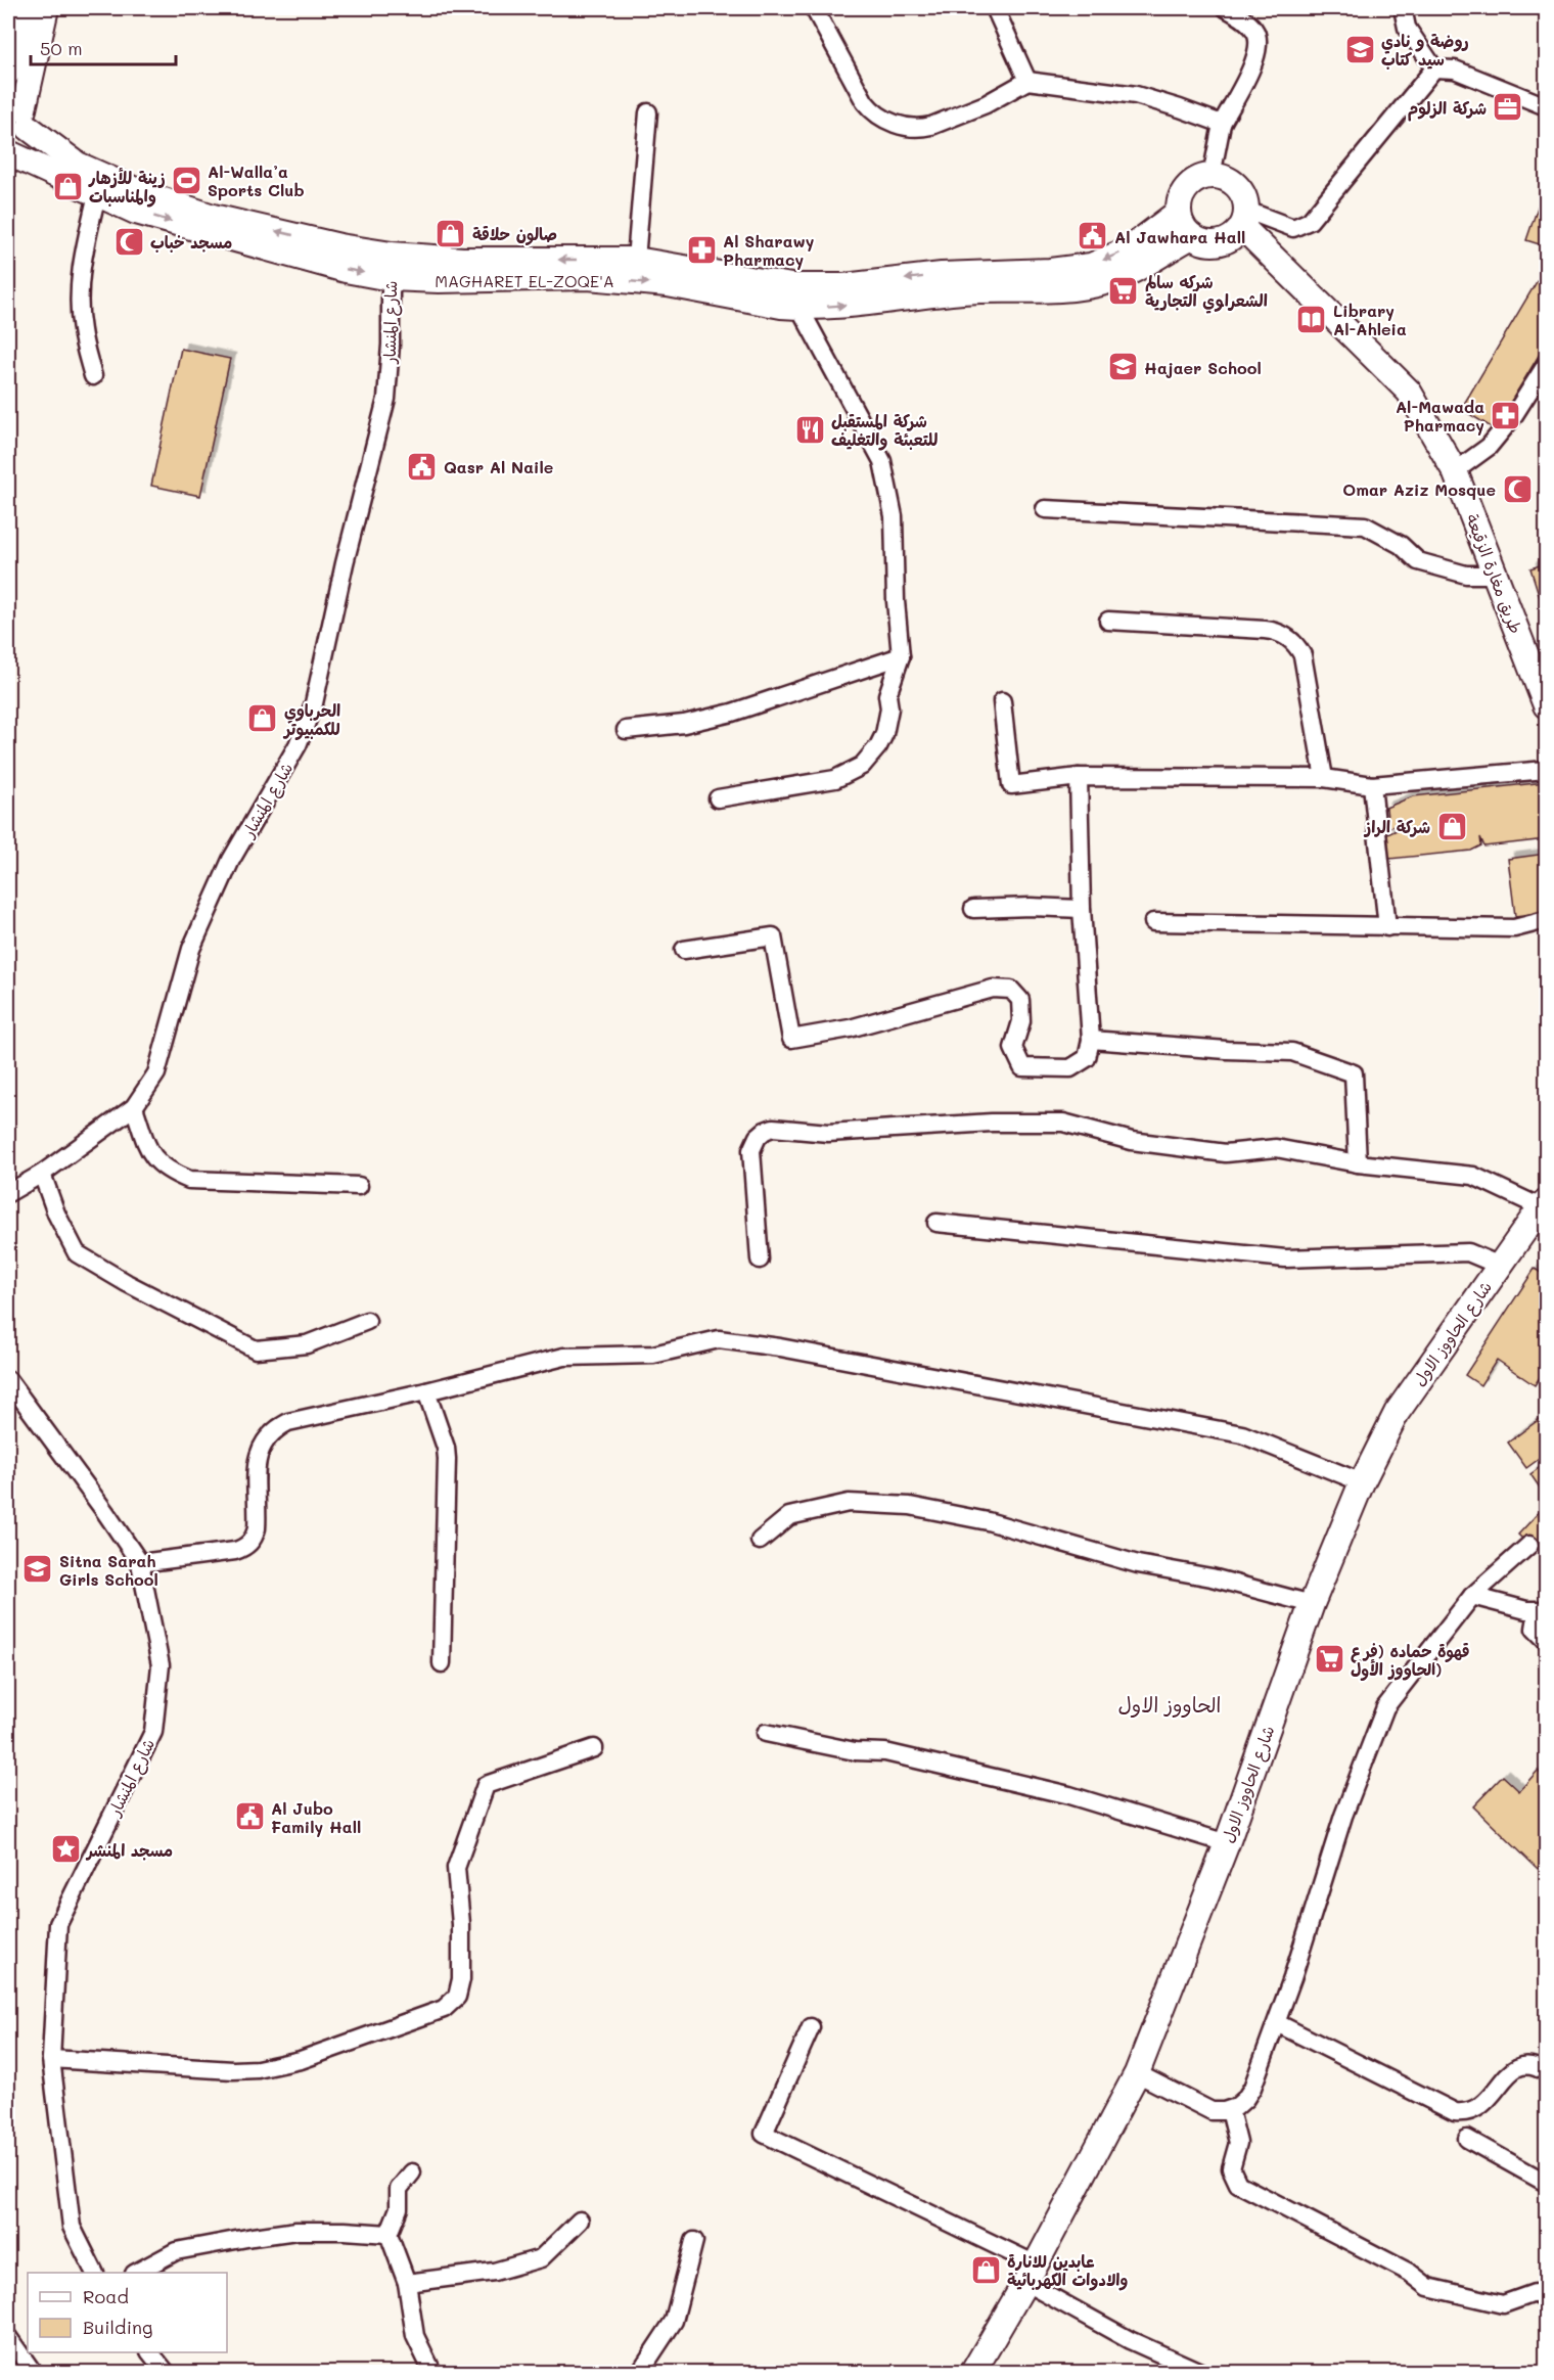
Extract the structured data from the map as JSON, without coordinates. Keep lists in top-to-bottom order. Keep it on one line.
{"streets":{"street":["MAGHARET EL-ZOQE'A","شارع المنشار","طريق مغارة الزقيعة","شارع الحاووز الاول"]},"crossings":[["MAGHARET EL-ZOQE'A","شارع المنشار"],["MAGHARET EL-ZOQE'A","طريق مغارة الزقيعة"]],"districts":["الحاووز الاول"],"places":{"school or university":["روضة و نادي سيد كتاب","Hajaer School","Sitna Sarah Girls School"],"office":["شركة الزلوم"],"sports":["Al-Walla’a Sports Club"],"shop":["زينة للأزهار والمناسبات","صالون حلاقة","الحرباوي للكمبيوتر","شركة الراز","عابدين للانارة والادوات الكهربائية"],"public building":["Al Jawhara Hall","Qasr Al Naile","Al Jubo Family Hall"],"mosque":["مسجد خباب","Omar Aziz Mosque"],"pharmacy":["Al Sharawy Pharmacy","Al-Mawada Pharmacy"],"supermarket":["شركه سالم الشعراوي التجارية","قهوة حماده (فرع الحاووز الأول)"],"library":["Library Al-Ahleia"],"restaurant":["شركة المستقبل للتعبئة والتغليف"],"place":["مسجد المنشر"]},"legend":["Road","Building"],"scale_bar":"50 m"}
